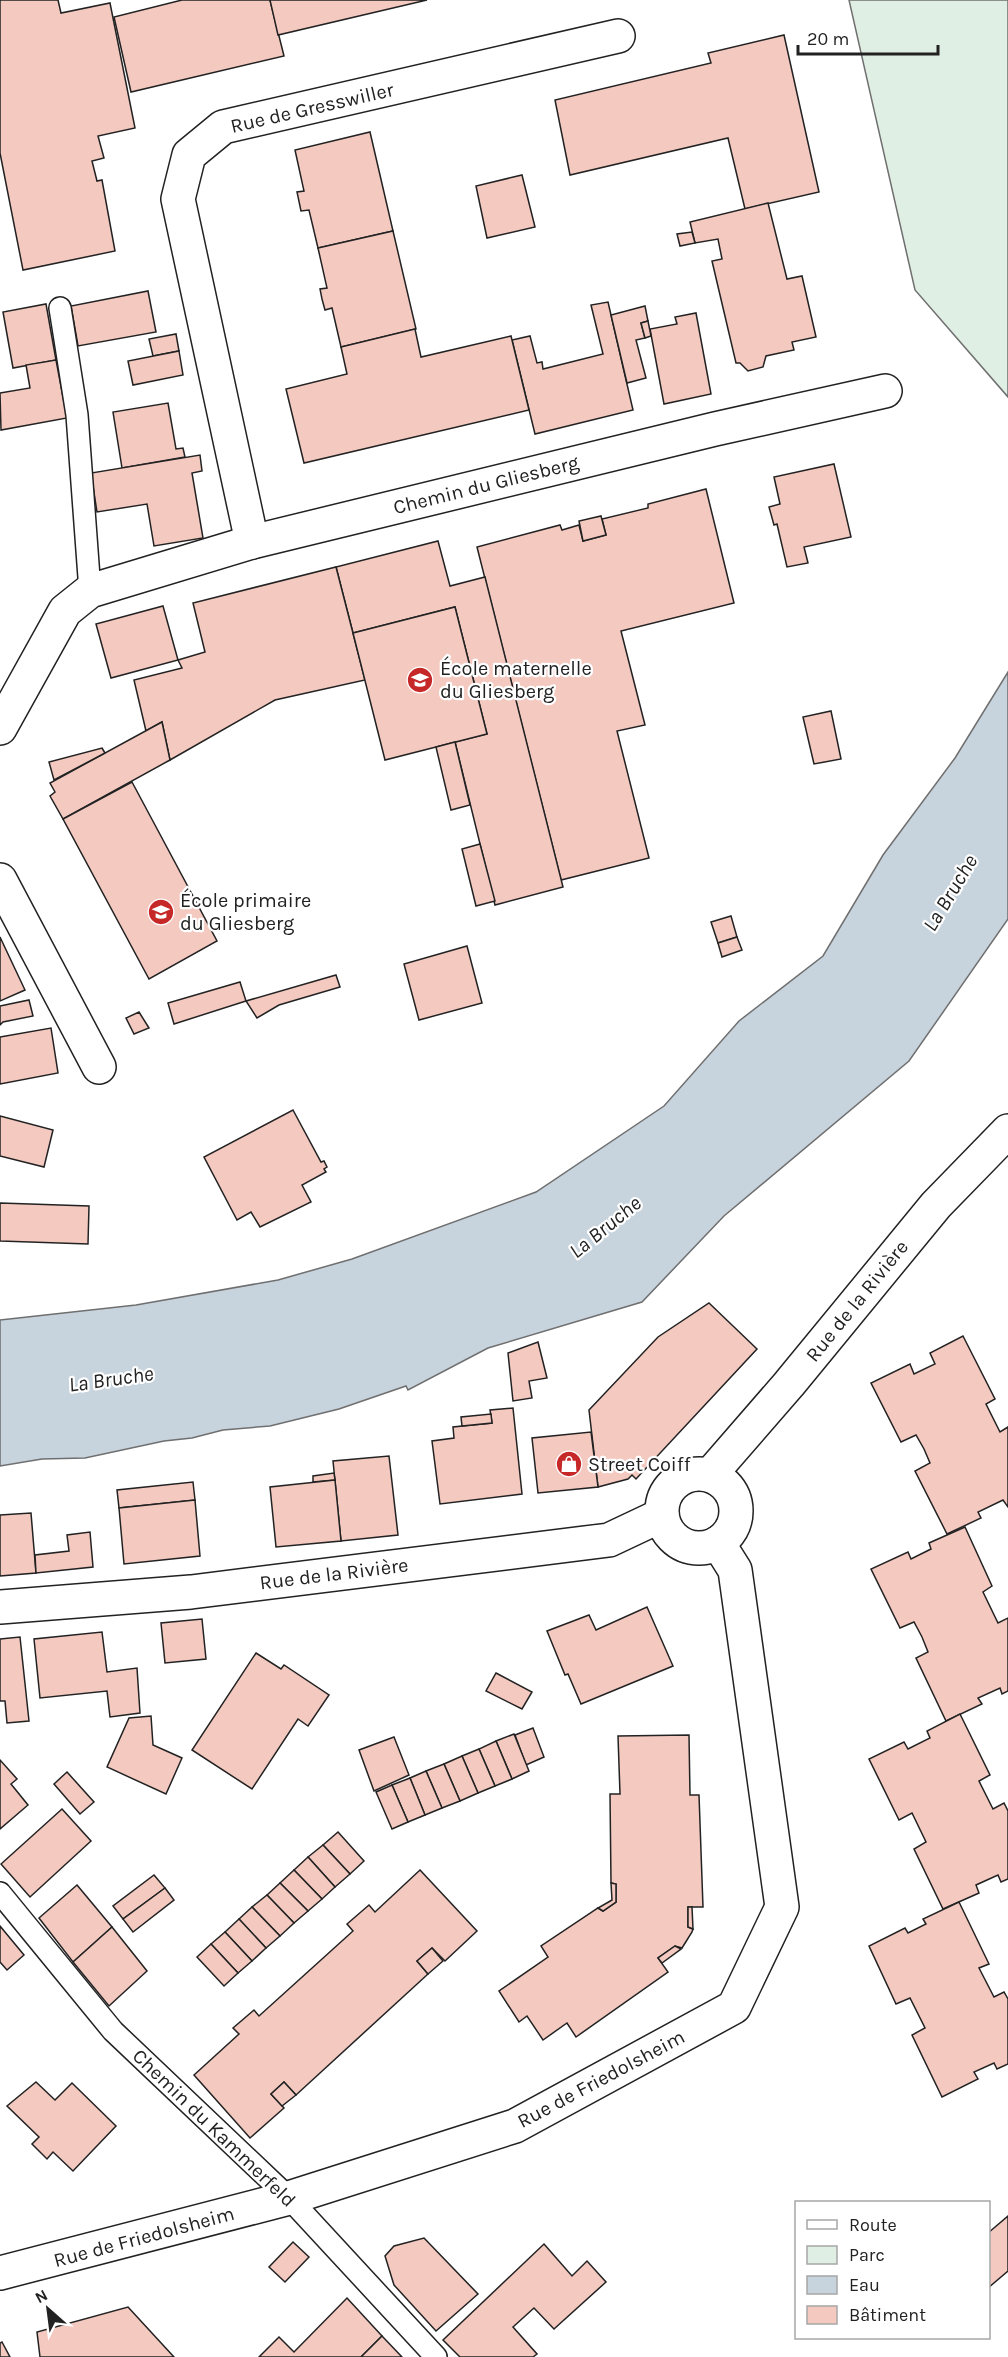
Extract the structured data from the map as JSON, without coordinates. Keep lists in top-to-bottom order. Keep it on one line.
{"streets":{"street":["Rue de Gresswiller","Chemin du Gliesberg","Rue de la Rivière","Rue de Friedolsheim"],"lane":["Chemin du Kammerfeld"]},"crossings":[["Rue de Gresswiller","Chemin du Gliesberg"],["Rue de la Rivière","Rue de Friedolsheim"],["Rue de Friedolsheim","Chemin du Kammerfeld"]],"water":["La Bruche"],"places":{"school or university":["École maternelle du Gliesberg","École primaire du Gliesberg"],"shop":["Street Coiff"]},"legend":["Route","Parc","Eau","Bâtiment"],"scale_bar":"20 m","north":"top left"}
